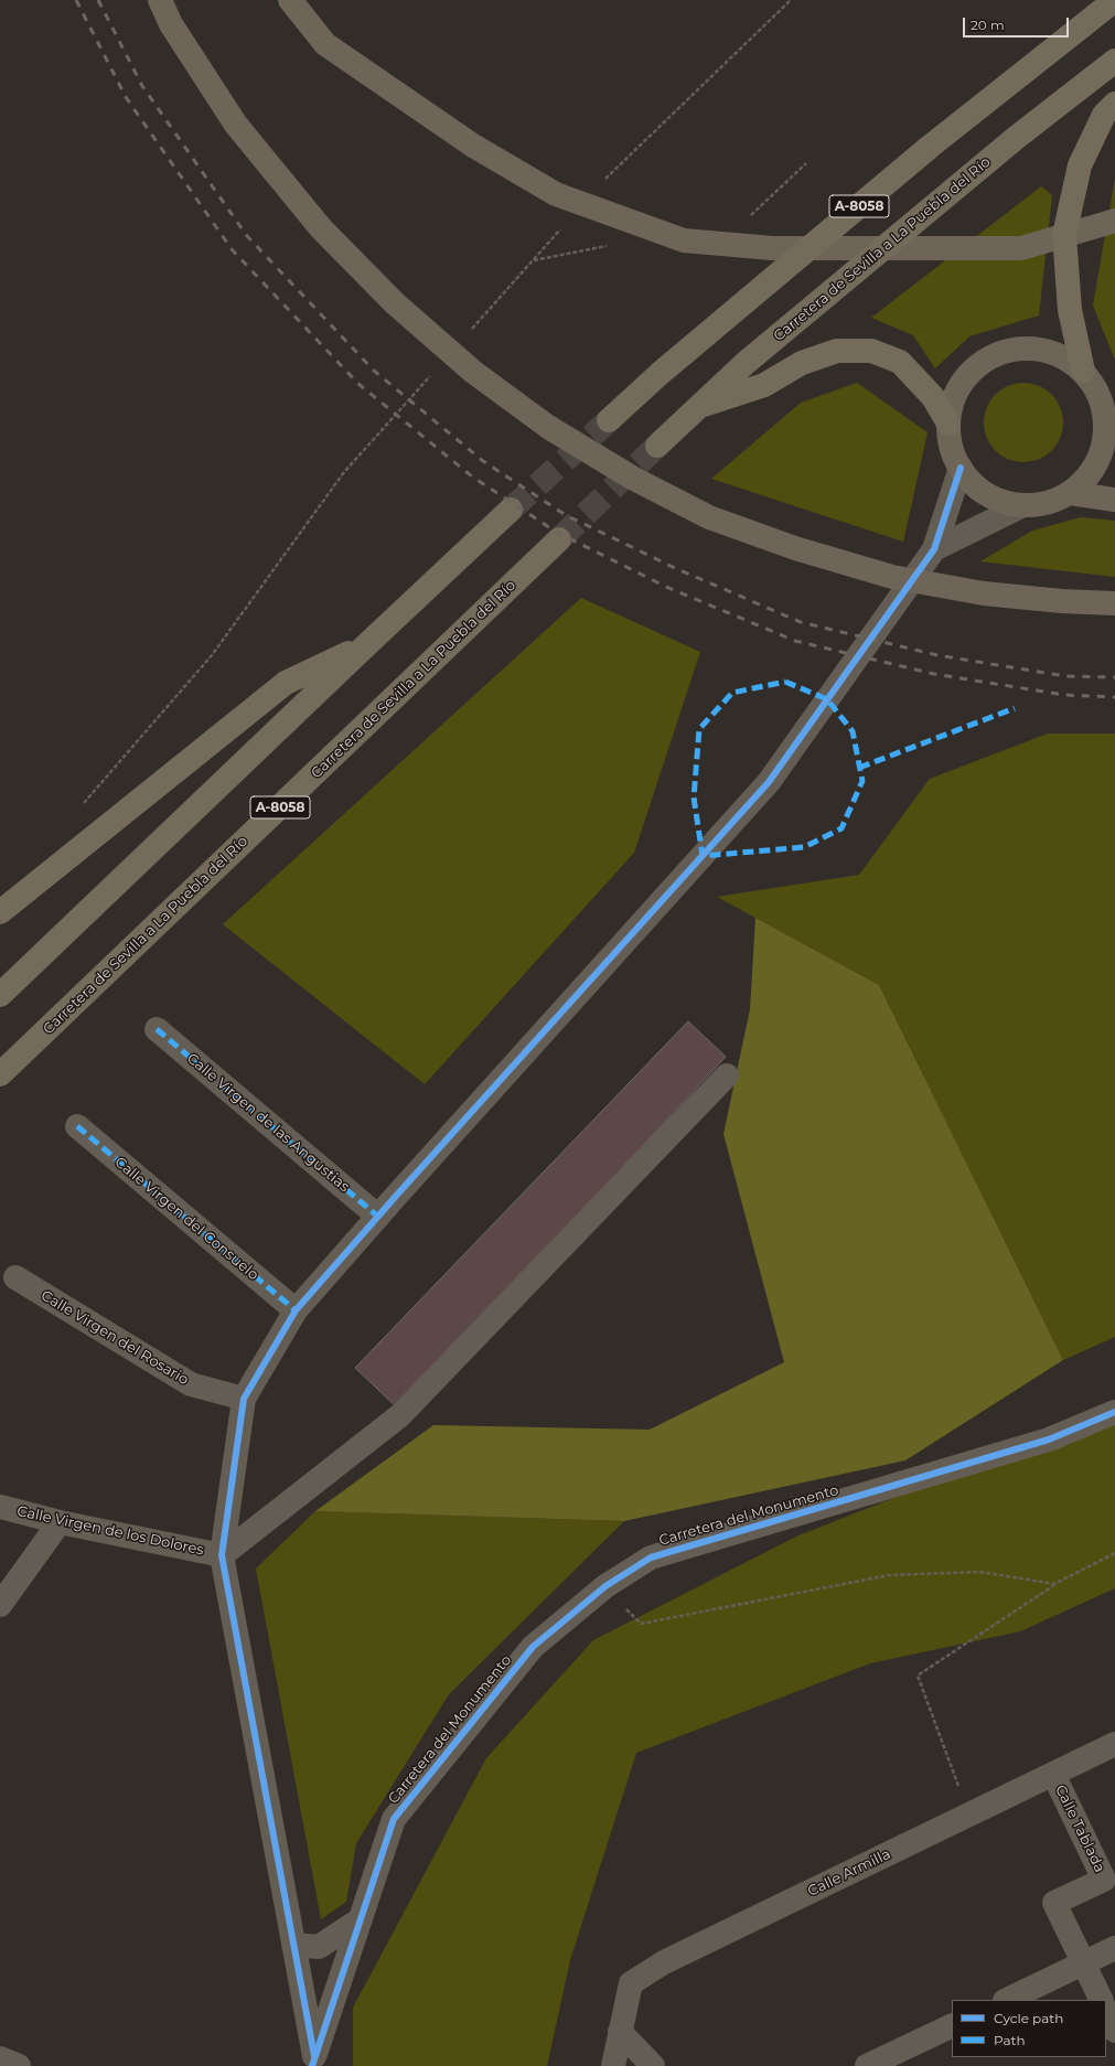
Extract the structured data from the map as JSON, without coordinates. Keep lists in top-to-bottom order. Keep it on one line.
{"streets":{"highway":["A-8058","Carretera de Sevilla a La Puebla del Río"],"street":["Calle Virgen de las Angustias","Calle Virgen del Consuelo","Calle Virgen del Rosario","Carretera del Monumento","Calle Virgen de los Dolores","Calle Tablada","Calle Armilla"]},"crossings":[["Calle Tablada","Calle Armilla"]],"legend":["Cycle path","Path"],"scale_bar":"20 m"}
